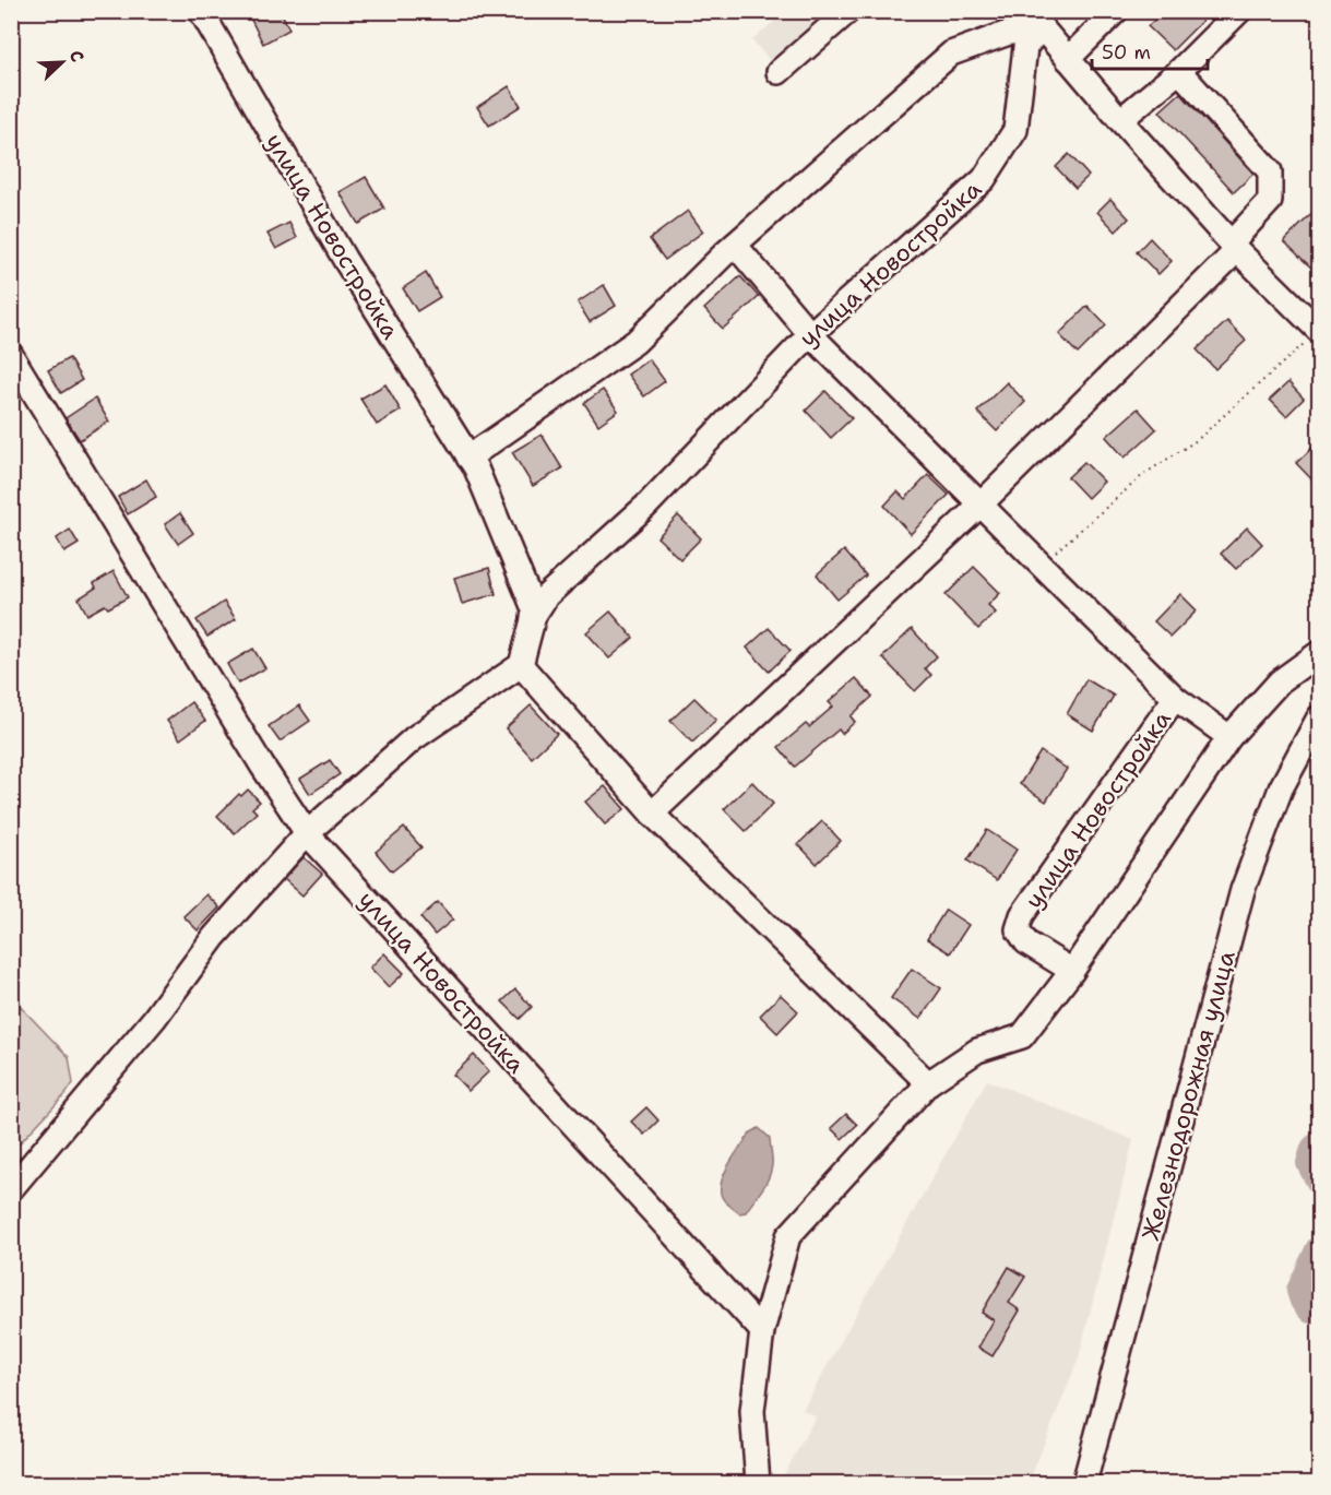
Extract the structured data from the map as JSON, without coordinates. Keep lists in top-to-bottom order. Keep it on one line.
{"streets":{"street":["улица Новостройка","Железнодорожная улица"]},"scale_bar":"50 m","north":"top right"}
